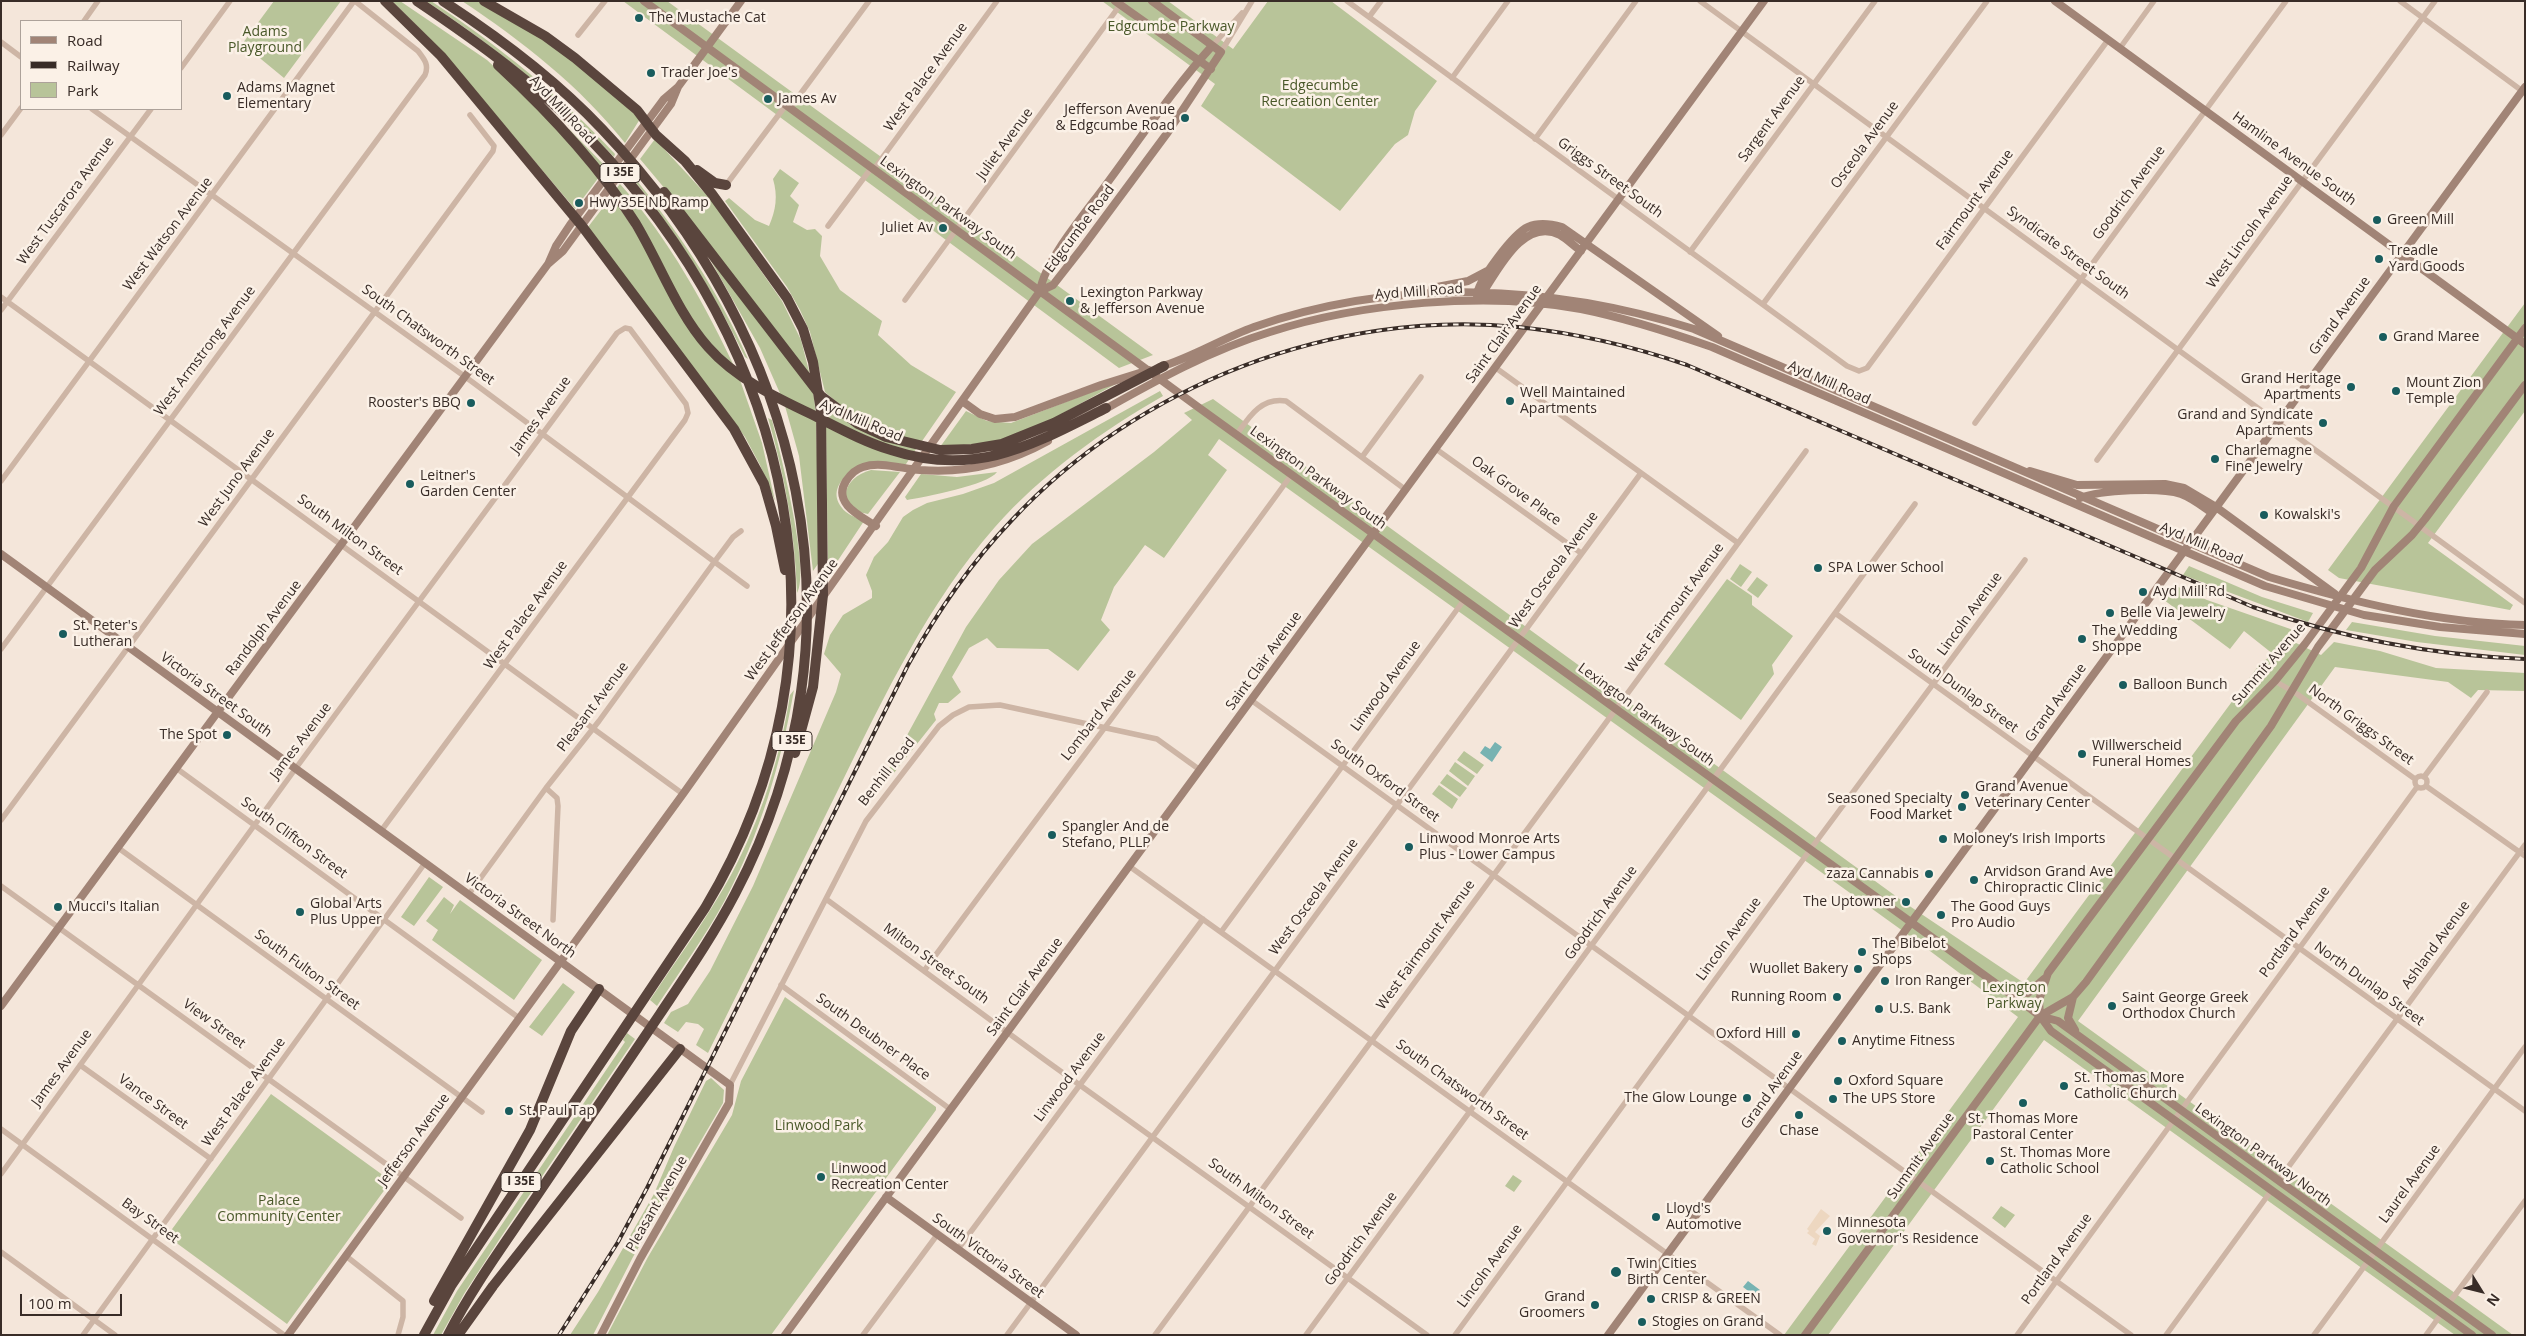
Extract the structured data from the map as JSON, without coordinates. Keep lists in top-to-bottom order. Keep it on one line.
{"streets":{"highway":["Ayd Mill Road","I 35E"],"main road":["Hamline Avenue South","Lexington Parkway South","Edgcumbe Road","Grand Avenue","Saint Clair Avenue","West Jefferson Avenue","Randolph Avenue","Summit Avenue","Victoria Street South","Pleasant Avenue","Victoria Street North","Jefferson Avenue","Lexington Parkway North","South Victoria Street"],"street":["West Palace Avenue","Sargent Avenue","Juliet Avenue","Osceola Avenue","Griggs Street South","Goodrich Avenue","Fairmount Avenue","West Tuscarora Avenue","West Lincoln Avenue","West Watson Avenue","Syndicate Street South","South Chatsworth Street","West Armstrong Avenue","James Avenue","West Juno Avenue","Oak Grove Place","South Milton Street","West Osceola Avenue","West Fairmount Avenue","Lincoln Avenue","Linwood Avenue","South Dunlap Street","Lombard Avenue","North Griggs Street","Benhill Road","South Oxford Street","South Clifton Street","Portland Avenue","Ashland Avenue","Milton Street South","South Fulton Street","North Dunlap Street","View Street","South Deubner Place","Vance Street","Laurel Avenue","Bay Street"]},"crossings":[["West Palace Avenue","Lexington Parkway South"],["West Palace Avenue","South Chatsworth Street"],["West Palace Avenue","James Avenue"],["West Palace Avenue","South Milton Street"],["West Palace Avenue","South Clifton Street"],["West Palace Avenue","Victoria Street North"],["West Palace Avenue","South Fulton Street"],["West Palace Avenue","View Street"],["West Palace Avenue","Vance Street"],["West Palace Avenue","Bay Street"],["Ayd Mill Road","I 35E"],["Ayd Mill Road","West Jefferson Avenue"],["Sargent Avenue","Griggs Street South"],["Sargent Avenue","Syndicate Street South"],["Juliet Avenue","Lexington Parkway South"],["Osceola Avenue","Griggs Street South"],["Osceola Avenue","Syndicate Street South"],["Hamline Avenue South","Goodrich Avenue"],["Hamline Avenue South","Fairmount Avenue"],["Hamline Avenue South","West Lincoln Avenue"],["Hamline Avenue South","Grand Avenue"],["Hamline Avenue South","Summit Avenue"],["Griggs Street South","Fairmount Avenue"],["Griggs Street South","Saint Clair Avenue"],["Goodrich Avenue","Lexington Parkway South"],["Goodrich Avenue","Syndicate Street South"],["Goodrich Avenue","South Chatsworth Street"],["Goodrich Avenue","South Milton Street"],["Goodrich Avenue","South Dunlap Street"],["Goodrich Avenue","South Oxford Street"],["Fairmount Avenue","Syndicate Street South"],["West Tuscarora Avenue","South Chatsworth Street"],["West Tuscarora Avenue","South Milton Street"],["Lexington Parkway South","Edgcumbe Road"],["Lexington Parkway South","Grand Avenue"],["Lexington Parkway South","Saint Clair Avenue"],["Lexington Parkway South","West Osceola Avenue"],["Lexington Parkway South","West Fairmount Avenue"],["Lexington Parkway South","Lincoln Avenue"],["Lexington Parkway South","West Jefferson Avenue"],["Lexington Parkway South","Randolph Avenue"],["Lexington Parkway South","Summit Avenue"],["Lexington Parkway South","Linwood Avenue"],["Lexington Parkway South","Lombard Avenue"],["Lexington Parkway South","Lexington Parkway North"],["Edgcumbe Road","West Jefferson Avenue"],["West Lincoln Avenue","Syndicate Street South"],["West Watson Avenue","South Chatsworth Street"],["West Watson Avenue","West Armstrong Avenue"],["West Watson Avenue","South Milton Street"],["Syndicate Street South","Grand Avenue"],["Syndicate Street South","Saint Clair Avenue"],["Syndicate Street South","Summit Avenue"],["Grand Avenue","South Chatsworth Street"],["Grand Avenue","South Dunlap Street"],["Grand Avenue","South Oxford Street"],["Saint Clair Avenue","South Chatsworth Street"],["Saint Clair Avenue","Oak Grove Place"],["Saint Clair Avenue","Benhill Road"],["Saint Clair Avenue","South Oxford Street"],["Saint Clair Avenue","Milton Street South"],["Saint Clair Avenue","South Deubner Place"],["Saint Clair Avenue","South Victoria Street"],["South Chatsworth Street","West Armstrong Avenue"],["South Chatsworth Street","James Avenue"],["South Chatsworth Street","West Juno Avenue"],["South Chatsworth Street","West Osceola Avenue"],["South Chatsworth Street","West Fairmount Avenue"],["South Chatsworth Street","Lincoln Avenue"],["South Chatsworth Street","Randolph Avenue"],["South Chatsworth Street","Linwood Avenue"],["South Chatsworth Street","Pleasant Avenue"],["West Armstrong Avenue","South Milton Street"],["West Armstrong Avenue","Victoria Street South"],["James Avenue","South Milton Street"],["James Avenue","Victoria Street South"],["James Avenue","South Clifton Street"],["James Avenue","Victoria Street North"],["James Avenue","South Fulton Street"],["James Avenue","View Street"],["James Avenue","Vance Street"],["James Avenue","Bay Street"],["West Juno Avenue","South Milton Street"],["West Juno Avenue","Victoria Street South"],["Oak Grove Place","West Osceola Avenue"],["South Milton Street","West Osceola Avenue"],["South Milton Street","West Fairmount Avenue"],["South Milton Street","West Jefferson Avenue"],["South Milton Street","Randolph Avenue"],["South Milton Street","Linwood Avenue"],["South Milton Street","Pleasant Avenue"],["South Milton Street","Milton Street South"],["West Osceola Avenue","South Oxford Street"],["West Osceola Avenue","South Victoria Street"],["West Fairmount Avenue","South Oxford Street"],["Lincoln Avenue","South Dunlap Street"],["Lincoln Avenue","South Oxford Street"],["West Jefferson Avenue","Victoria Street North"],["West Jefferson Avenue","Jefferson Avenue"],["Randolph Avenue","Victoria Street South"],["Randolph Avenue","South Clifton Street"],["Randolph Avenue","South Fulton Street"],["Randolph Avenue","View Street"],["Summit Avenue","South Dunlap Street"],["Summit Avenue","North Griggs Street"],["Summit Avenue","South Oxford Street"],["Summit Avenue","North Dunlap Street"],["Summit Avenue","Lexington Parkway North"],["Linwood Avenue","South Oxford Street"],["Linwood Avenue","Milton Street South"],["Linwood Avenue","South Victoria Street"],["South Dunlap Street","North Dunlap Street"],["Victoria Street South","Victoria Street North"],["Pleasant Avenue","Benhill Road"],["Pleasant Avenue","Victoria Street North"],["Lombard Avenue","Benhill Road"],["Lombard Avenue","Milton Street South"],["North Griggs Street","Portland Avenue"],["Benhill Road","Victoria Street North"],["Benhill Road","Milton Street South"],["Benhill Road","South Deubner Place"],["South Oxford Street","Portland Avenue"],["South Clifton Street","Jefferson Avenue"],["Victoria Street North","Jefferson Avenue"],["Portland Avenue","North Dunlap Street"],["Portland Avenue","Lexington Parkway North"],["Ashland Avenue","North Dunlap Street"],["Ashland Avenue","Lexington Parkway North"],["South Fulton Street","Jefferson Avenue"],["North Dunlap Street","Laurel Avenue"],["View Street","Jefferson Avenue"],["Lexington Parkway North","Laurel Avenue"]],"parks":["Edgcumbe Parkway","Adams Playground","Edgecumbe Recreation Center","Lexington Parkway","Linwood Park","Palace Community Center"],"places":["The Mustache Cat","Trader Joe's","Adams Magnet Elementary","James Av","Jefferson Avenue & Edgcumbe Road","Hwy 35E Nb Ramp","Green Mill","Juliet Av","Treadle Yard Goods","Lexington Parkway & Jefferson Avenue","Grand Maree","Grand Heritage Apartments","Mount Zion Temple","Well Maintained Apartments","Rooster's BBQ","Grand and Syndicate Apartments","Charlemagne Fine Jewelry","Leitner's Garden Center","Kowalski's","SPA Lower School","Ayd Mill Rd","Belle Via Jewelry","St. Peter's Lutheran","The Wedding Shoppe","Balloon Bunch","The Spot","Willwerscheid Funeral Homes","Grand Avenue Veterinary Center","Seasoned Specialty Food Market","Spangler And de Stefano, PLLP","Moloney’s Irish Imports","Linwood Monroe Arts Plus - Lower Campus","zaza Cannabis","Arvidson Grand Ave Chiropractic Clinic","The Uptowner","Mucci's Italian","Global Arts Plus Upper","The Good Guys Pro Audio","The Bibelot Shops","Wuollet Bakery","Iron Ranger","Running Room","Saint George Greek Orthodox Church","U.S. Bank","Oxford Hill","Anytime Fitness","Oxford Square","St. Thomas More Catholic Church","The Glow Lounge","The UPS Store","St. Thomas More Pastoral Center","St. Paul Tap","Chase","St. Thomas More Catholic School","Linwood Recreation Center","Lloyd's Automotive","Minnesota Governor's Residence","Twin Cities Birth Center","CRISP & GREEN","Grand Groomers","Stogies on Grand"],"legend":["Road","Railway","Park"],"scale_bar":"100 m","north":"bottom right"}
